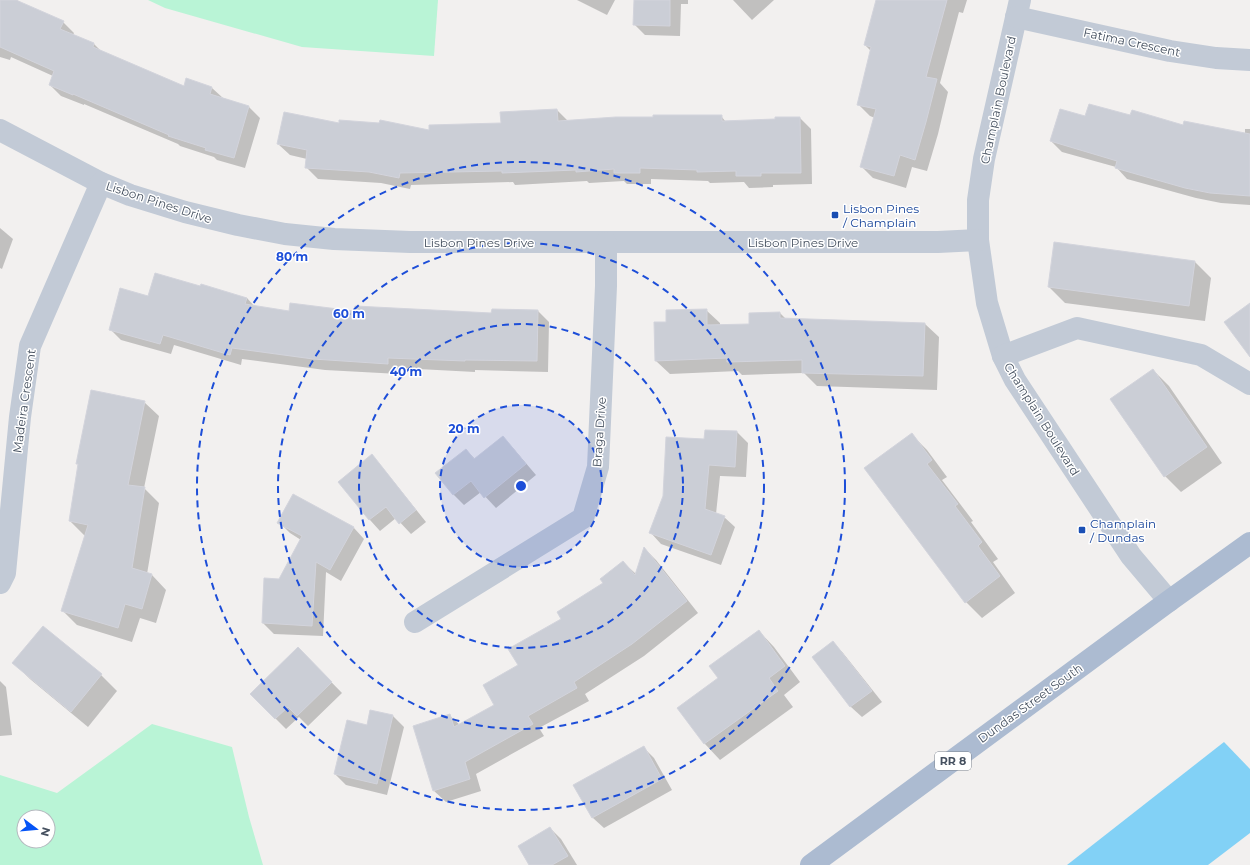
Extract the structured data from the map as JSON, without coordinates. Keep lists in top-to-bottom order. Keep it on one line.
{"streets":{"main road":["Dundas Street South","RR 8"],"street":["Fatima Crescent","Champlain Boulevard","Lisbon Pines Drive","Madeira Crescent","Braga Drive"]},"crossings":[["Fatima Crescent","Champlain Boulevard"],["Champlain Boulevard","Lisbon Pines Drive"],["Champlain Boulevard","Dundas Street South"],["Lisbon Pines Drive","Madeira Crescent"],["Lisbon Pines Drive","Braga Drive"]],"places":{"transit":["Lisbon Pines / Champlain","Champlain / Dundas"]},"north":"right","rings":["80 m","60 m","40 m","20 m"]}
